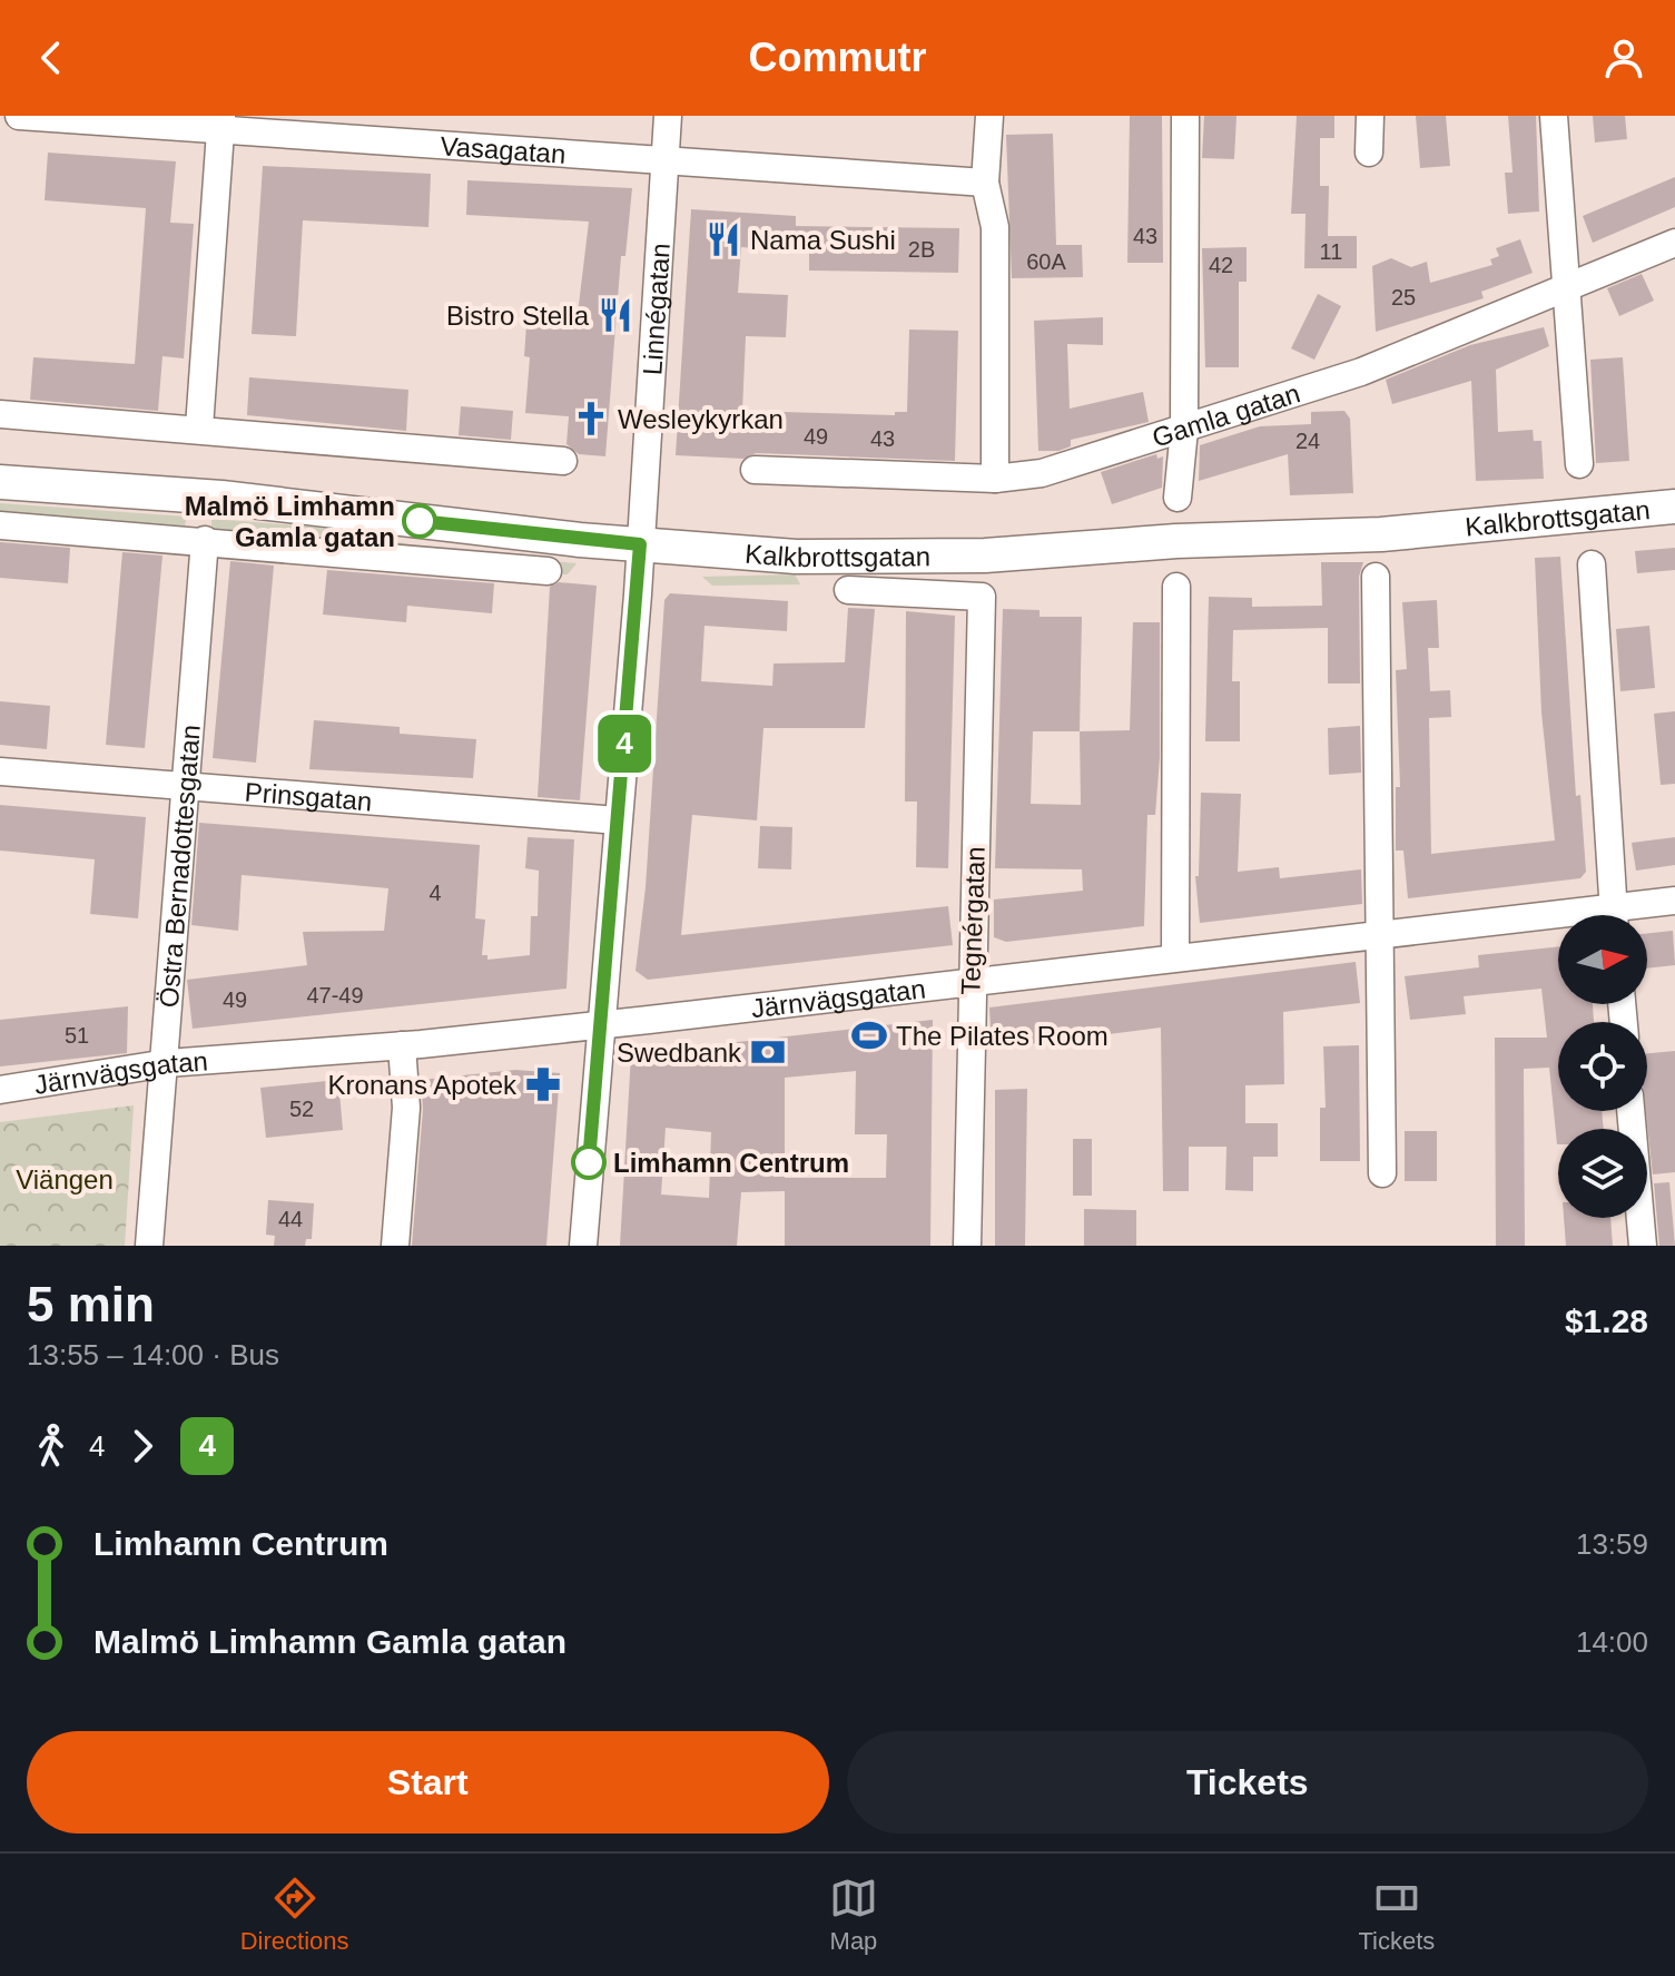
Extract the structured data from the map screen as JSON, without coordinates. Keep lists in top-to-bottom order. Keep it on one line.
{"streets":{"main road":["Kalkbrottsgatan"],"street":["Vasagatan","Linnégatan","Gamla gatan","Prinsgatan","Östra Bernadottesgatan","Tegnérgatan","Järnvägsgatan"]},"crossings":[["Vasagatan","Linnégatan"],["Linnégatan","Kalkbrottsgatan"],["Linnégatan","Prinsgatan"],["Linnégatan","Järnvägsgatan"],["Prinsgatan","Östra Bernadottesgatan"],["Östra Bernadottesgatan","Järnvägsgatan"],["Tegnérgatan","Järnvägsgatan"]],"parks":["Viängen"],"places":{"restaurant":["Nama Sushi","Bistro Stella"],"church":["Wesleykyrkan"],"other":["Malmö Limhamn Gamla gatan","Limhamn Centrum"],"sports":["The Pilates Room"],"bank":["Swedbank"],"pharmacy":["Kronans Apotek"]},"lines":["bus line 4"],"house_numbers":["43","2B","11","60A","42","25","49","43","24","4","47-49","49","51","52","44"],"north":"right","page":{"header":"Commutr","on_map":"4","heading":["5 min","13:55 – 14:00 · Bus","$1.28"],"legs":["4","4"],"list":[{"name":"Limhamn Centrum","value":"13:59"},{"name":"Malmö Limhamn Gamla gatan","value":"14:00"}],"buttons":["Start","Tickets"],"tabs":["Directions","Map","Tickets"]}}
